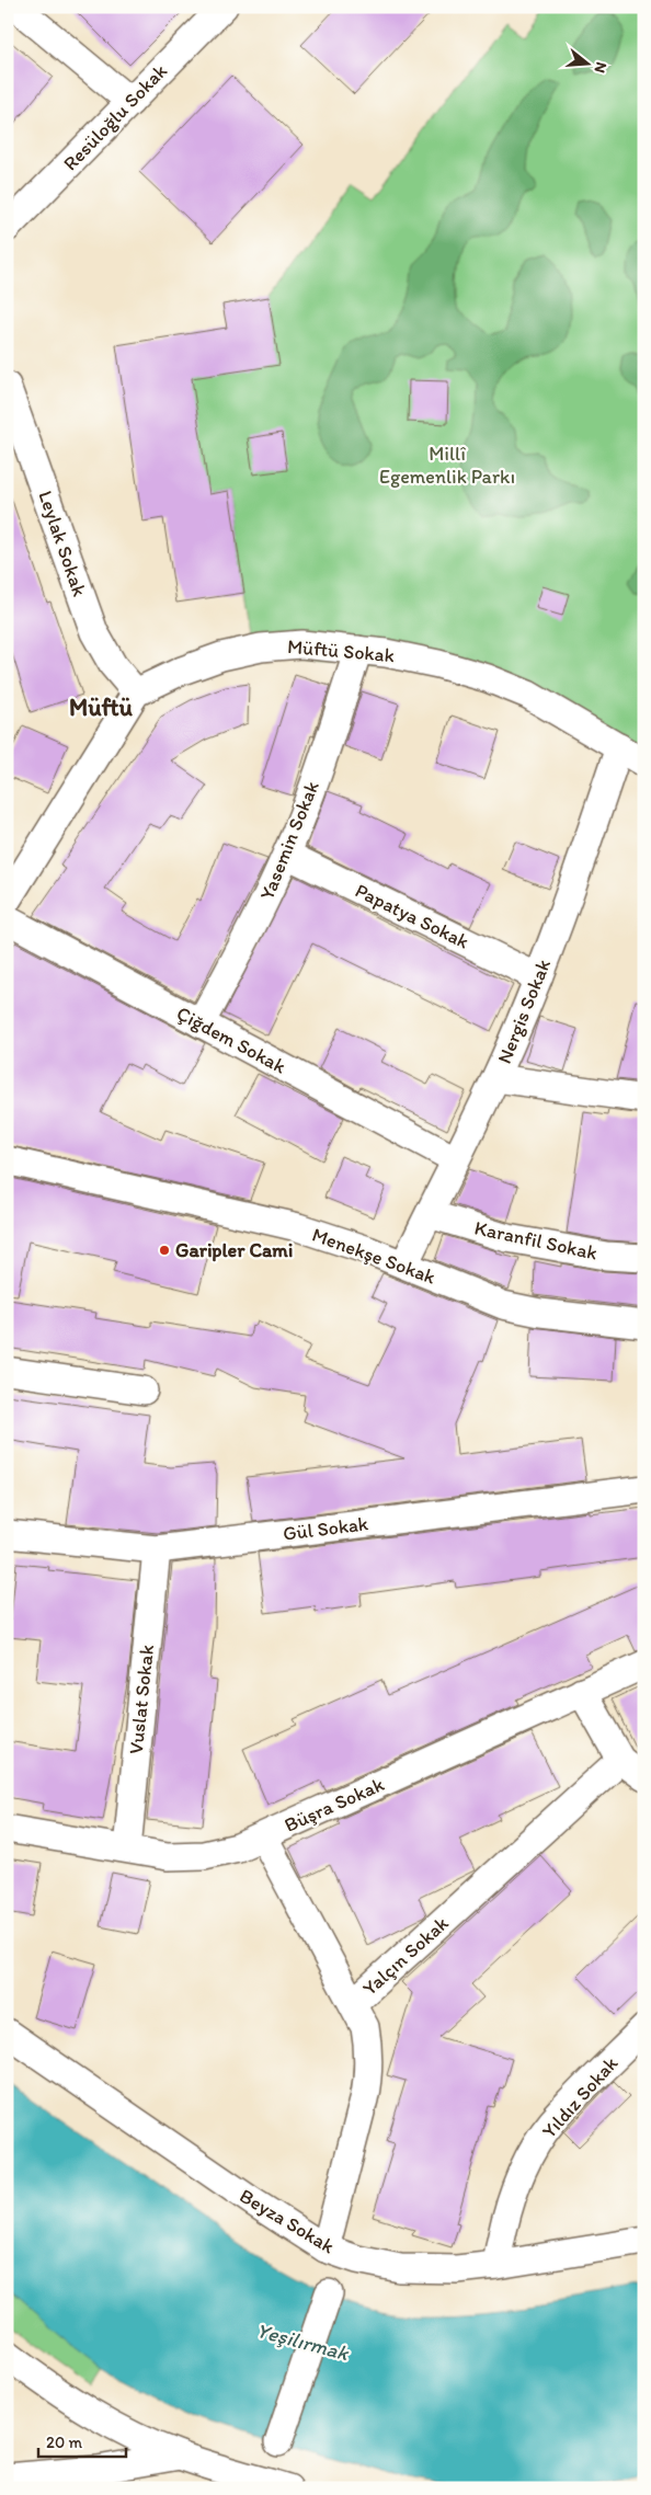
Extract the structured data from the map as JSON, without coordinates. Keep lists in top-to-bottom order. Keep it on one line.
{"streets":{"street":["Resüloğlu Sokak","Leylak Sokak","Müftü Sokak","Yasemin Sokak","Papatya Sokak","Nergis Sokak","Çiğdem Sokak","Karanfil Sokak","Menekşe Sokak","Gül Sokak","Vuslat Sokak","Büşra Sokak","Yalçın Sokak","Yıldız Sokak","Beyza Sokak"]},"crossings":[["Leylak Sokak","Müftü Sokak"],["Müftü Sokak","Yasemin Sokak"],["Müftü Sokak","Nergis Sokak"],["Yasemin Sokak","Papatya Sokak"],["Yasemin Sokak","Çiğdem Sokak"],["Papatya Sokak","Nergis Sokak"],["Nergis Sokak","Çiğdem Sokak"],["Nergis Sokak","Karanfil Sokak"],["Nergis Sokak","Menekşe Sokak"],["Gül Sokak","Vuslat Sokak"],["Vuslat Sokak","Büşra Sokak"],["Yalçın Sokak","Beyza Sokak"],["Yıldız Sokak","Beyza Sokak"]],"districts":["Müftü"],"water":["Yeşilırmak"],"parks":["Millî Egemenlik Parkı"],"places":["Garipler Cami"],"scale_bar":"20 m","north":"right"}
